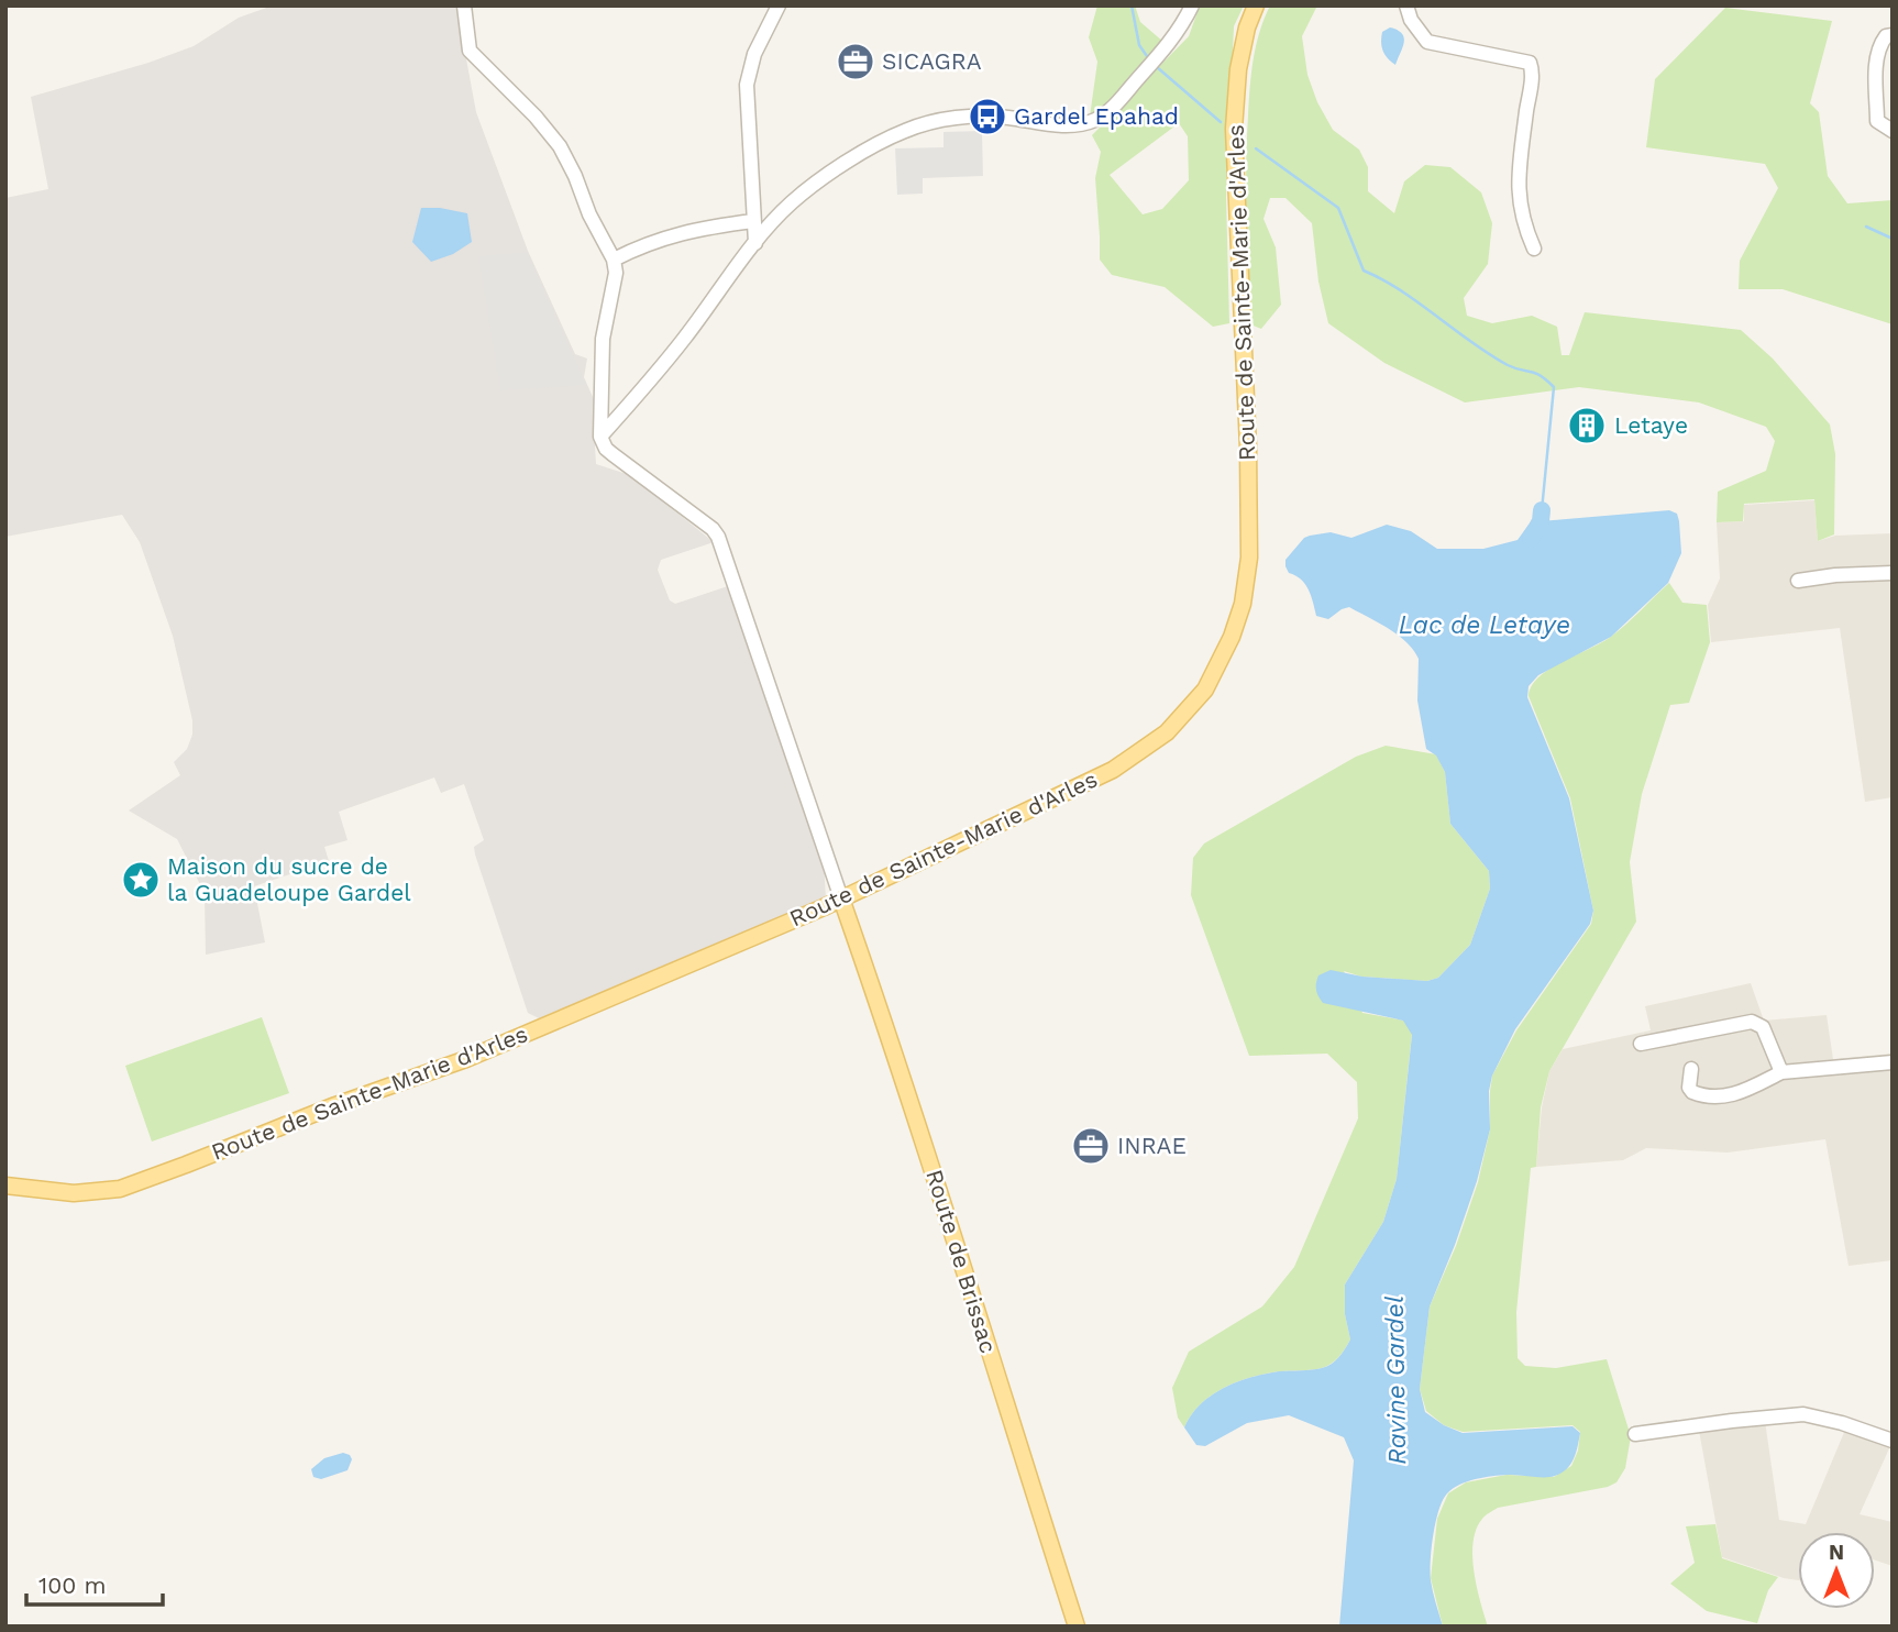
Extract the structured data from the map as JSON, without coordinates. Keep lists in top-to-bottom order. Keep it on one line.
{"streets":{"main road":["Route de Sainte-Marie d'Arles","Route de Brissac"]},"crossings":[["Route de Sainte-Marie d'Arles","Route de Brissac"]],"water":["Lac de Letaye","Ravine Gardel"],"places":{"office":["SICAGRA","INRAE"],"bus stop":["Gardel Epahad"],"building":["Letaye"],"place":["Maison du sucre de la Guadeloupe Gardel"]},"scale_bar":"100 m","north":"top"}
